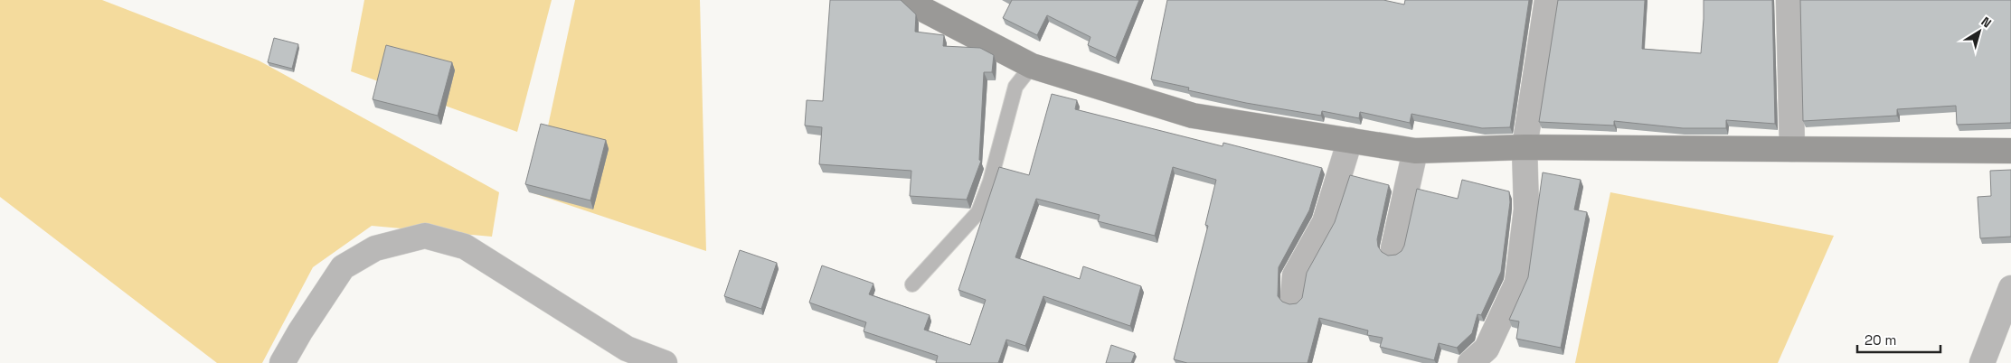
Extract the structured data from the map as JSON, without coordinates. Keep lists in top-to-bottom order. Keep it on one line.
{"scale_bar":"20 m","north":"top right"}
